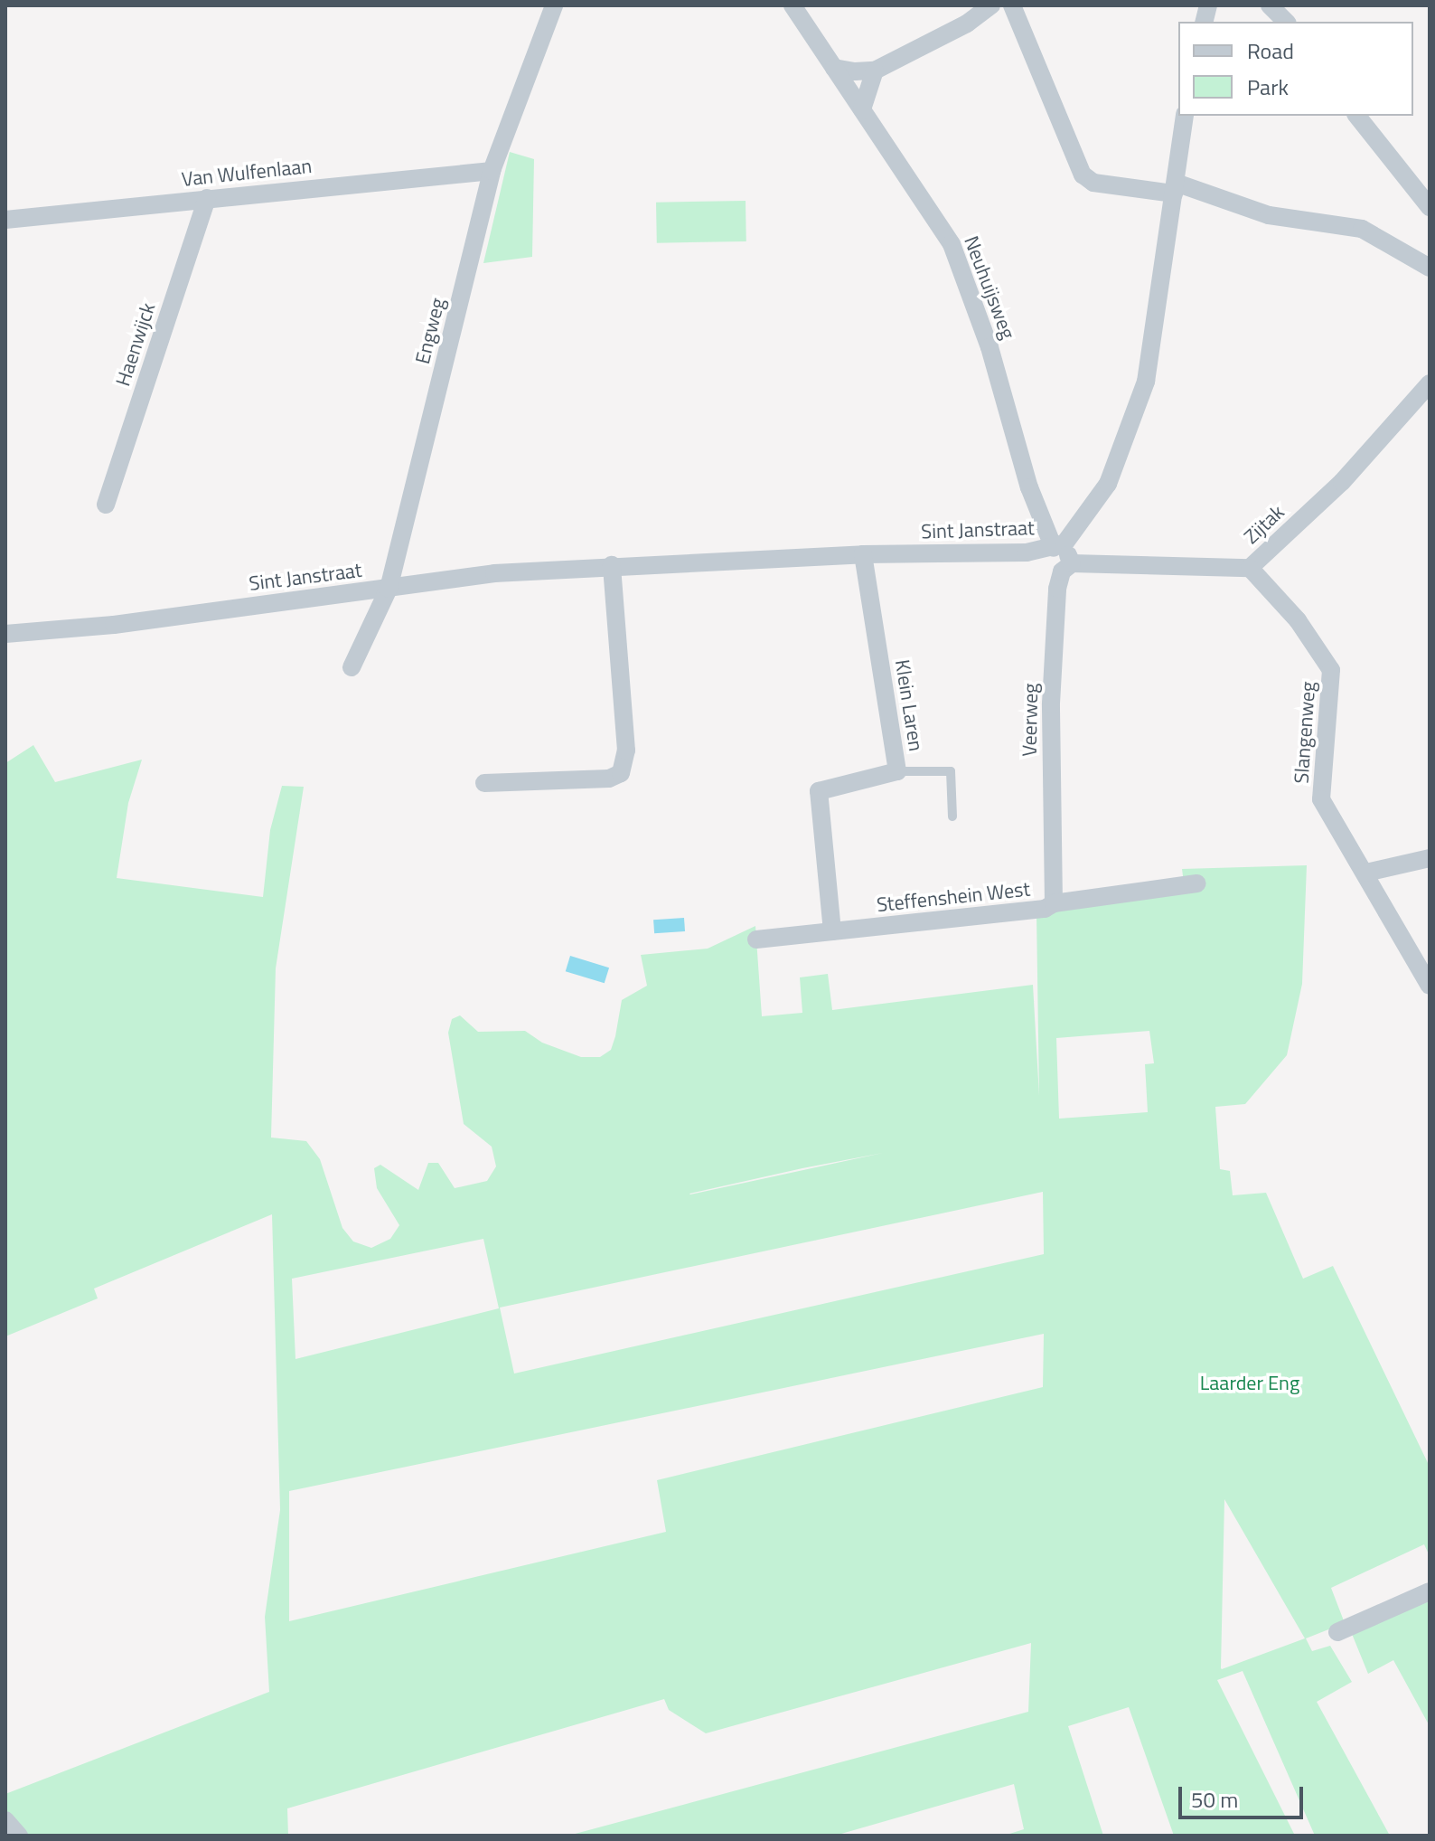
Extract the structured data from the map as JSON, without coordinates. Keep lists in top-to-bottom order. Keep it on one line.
{"streets":{"street":["Van Wulfenlaan","Neuhuijsweg","Engweg","Haenwijck","Zijtak","Sint Janstraat","Klein Laren","Veerweg","Slangenweg","Steffenshein West"]},"crossings":[["Van Wulfenlaan","Engweg"],["Van Wulfenlaan","Haenwijck"],["Neuhuijsweg","Sint Janstraat"],["Engweg","Sint Janstraat"],["Zijtak","Veerweg"],["Zijtak","Slangenweg"],["Sint Janstraat","Klein Laren"],["Klein Laren","Steffenshein West"],["Veerweg","Steffenshein West"]],"parks":["Laarder Eng"],"legend":["Road","Park"],"scale_bar":"50 m"}
